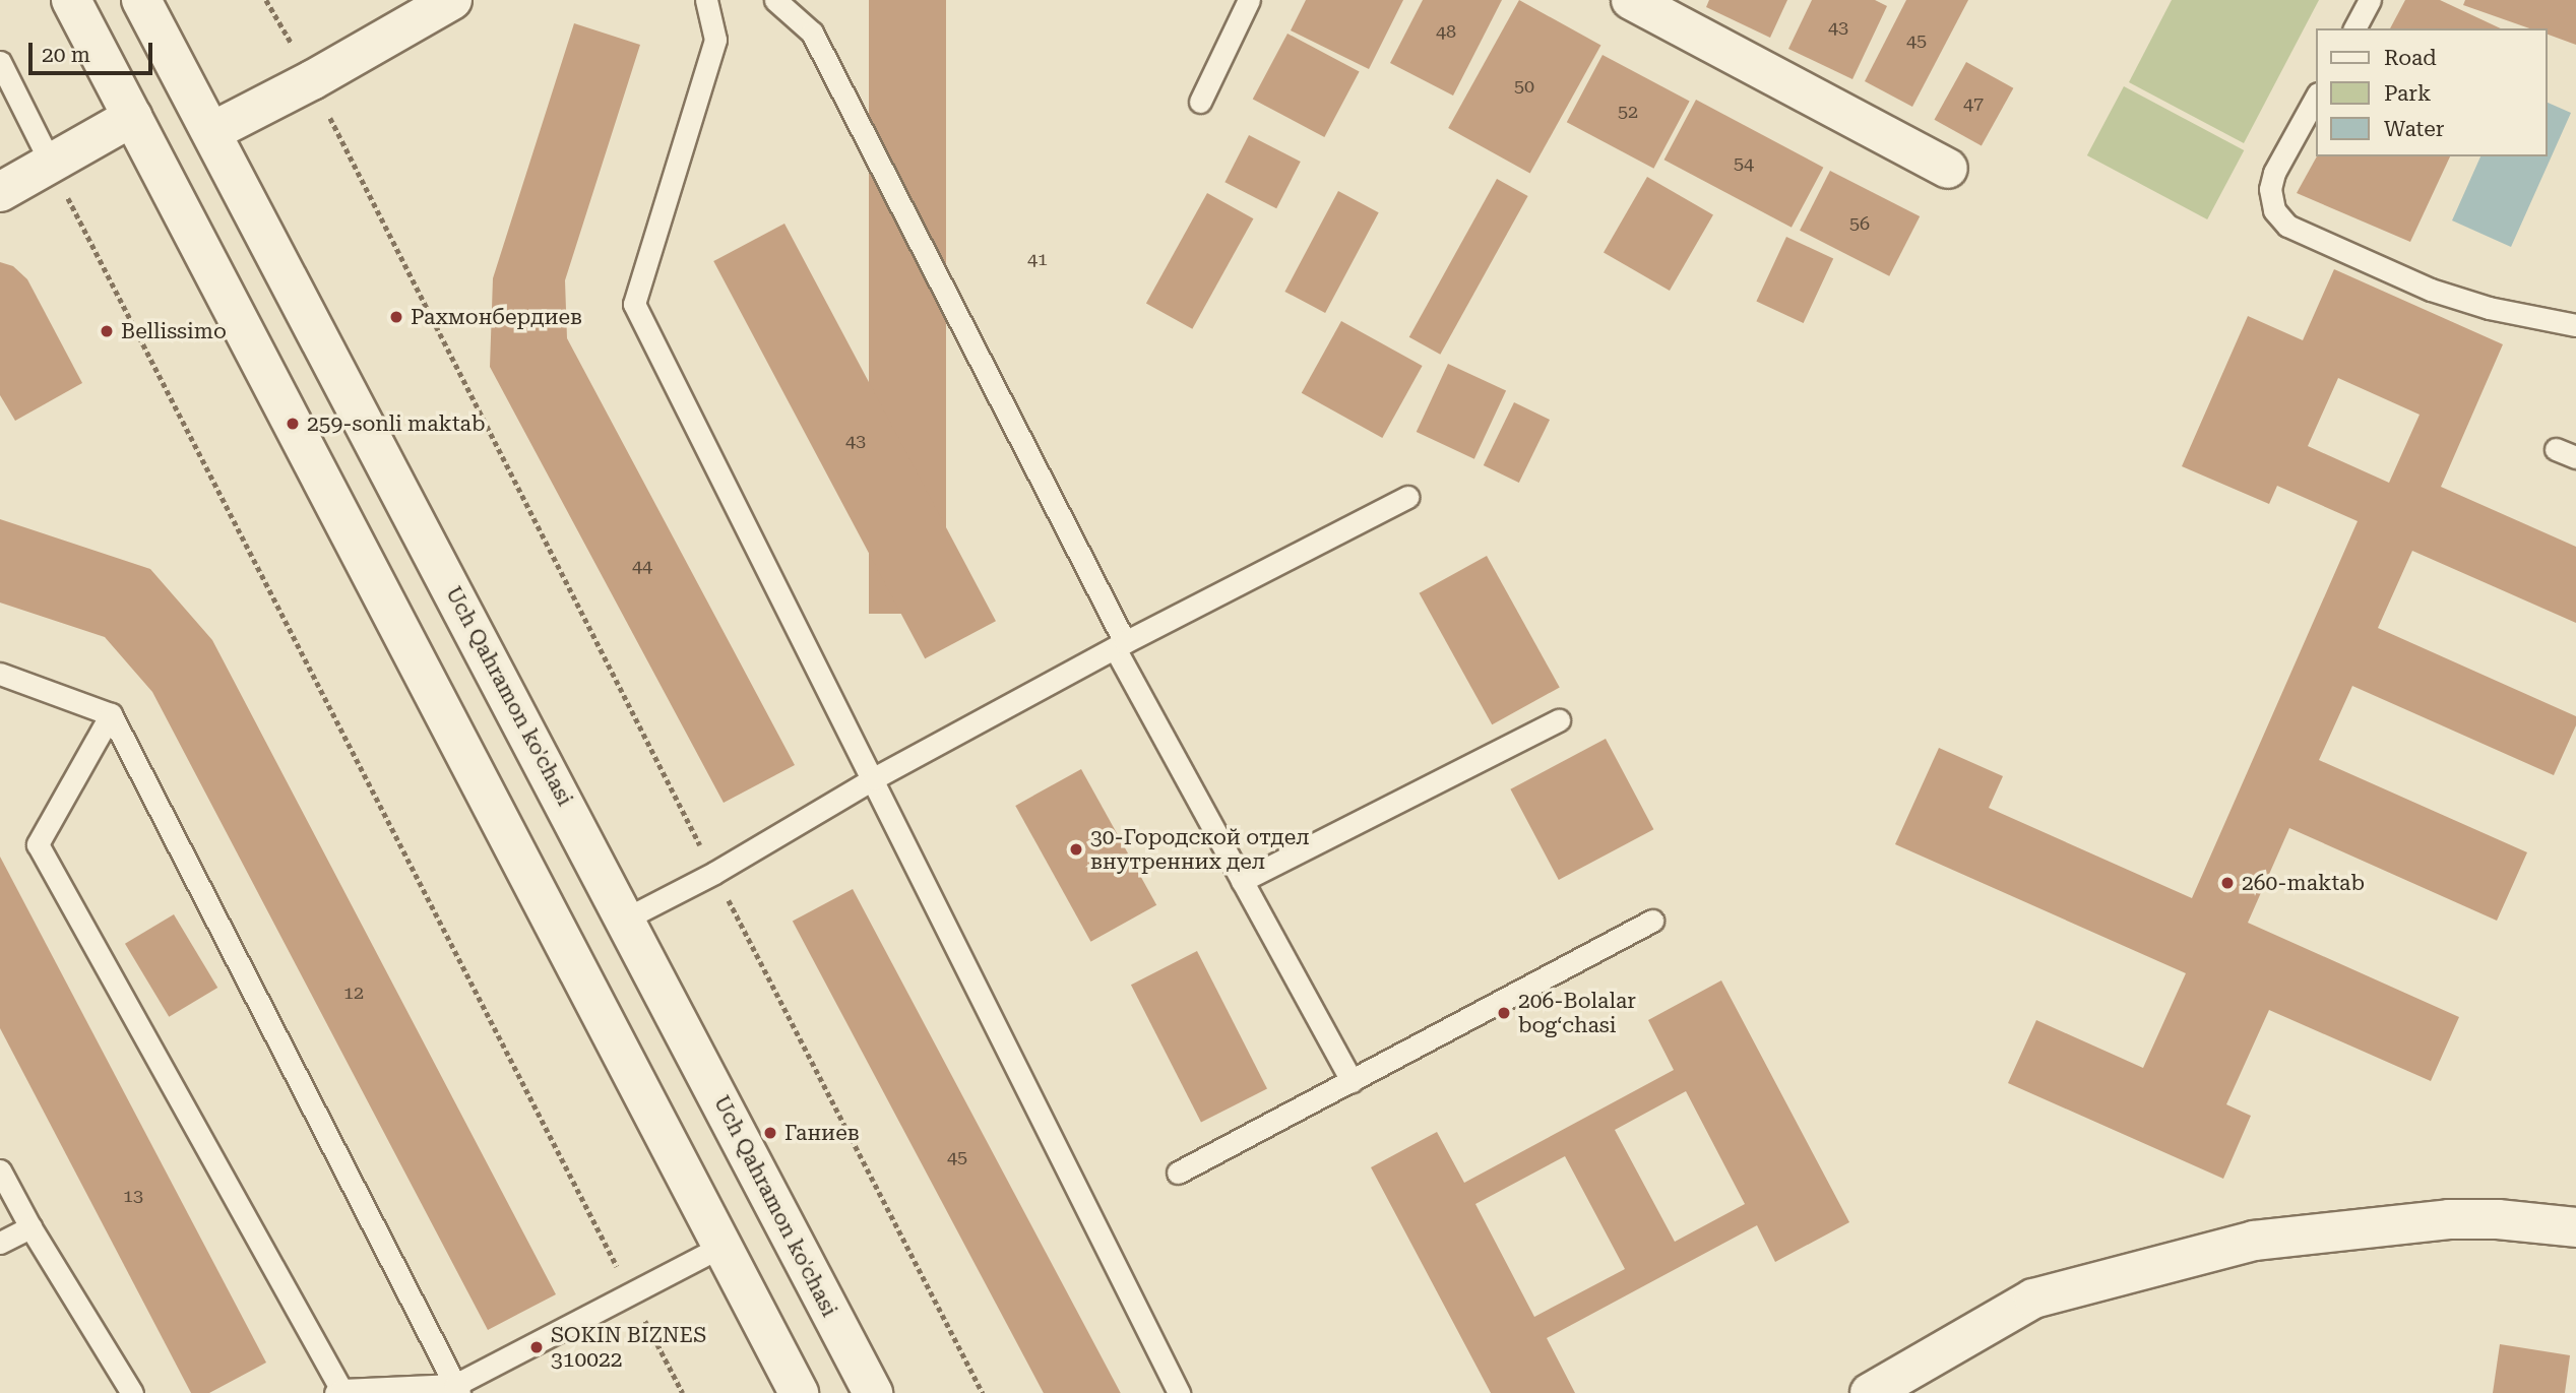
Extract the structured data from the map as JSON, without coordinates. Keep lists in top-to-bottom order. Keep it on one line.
{"streets":{"main road":["Uch Qahramon ko'chasi"]},"places":["Рахмонбердиев","Bellissimo","259-sonli maktab","30-Городской отдел внутренних дел","260-maktab","206-Bolalar bogʻchasi","Ганиев","SOKIN BIZNES 310022"],"house_numbers":["43","48","45","50","47","52","54","56","41","43","44","12","45","13"],"legend":["Road","Park","Water"],"scale_bar":"20 m"}
